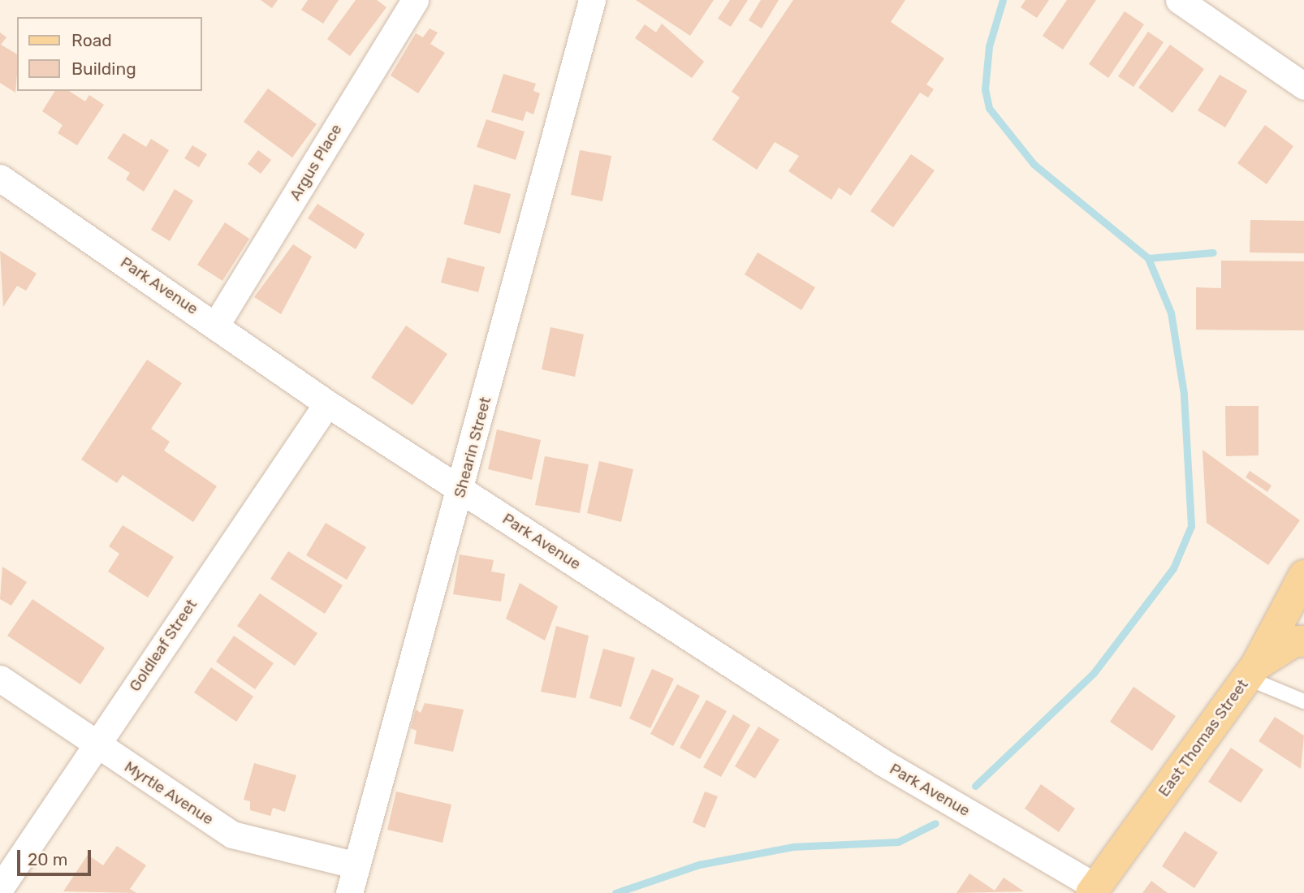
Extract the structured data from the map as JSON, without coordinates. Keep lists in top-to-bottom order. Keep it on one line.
{"streets":{"main road":["East Thomas Street"],"street":["Argus Place","Park Avenue","Shearin Street","Goldleaf Street","Myrtle Avenue"]},"crossings":[["Argus Place","Park Avenue"],["Park Avenue","Shearin Street"],["Park Avenue","Goldleaf Street"],["Park Avenue","East Thomas Street"],["Shearin Street","Myrtle Avenue"],["Goldleaf Street","Myrtle Avenue"]],"legend":["Road","Building"],"scale_bar":"20 m"}
